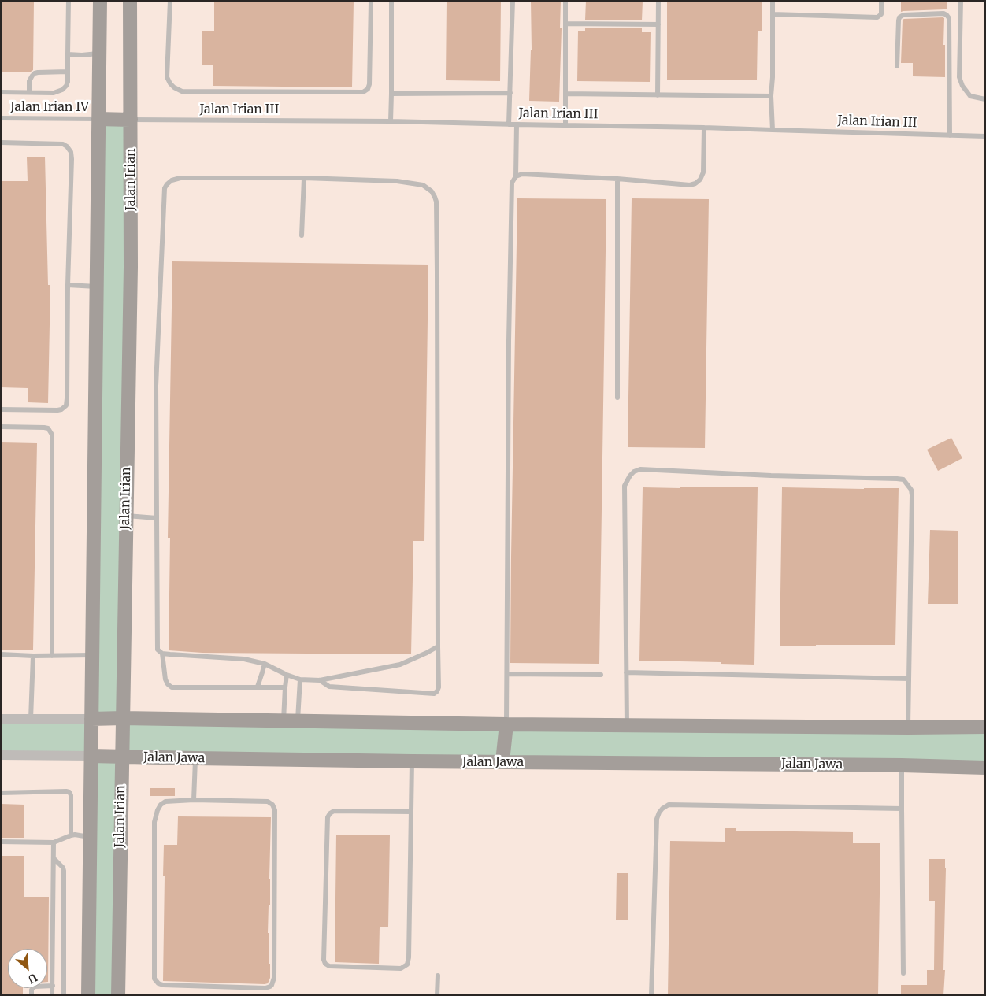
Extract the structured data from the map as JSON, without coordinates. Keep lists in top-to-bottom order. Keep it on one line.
{"streets":{"street":["Jalan Irian","Jalan Jawa"],"lane":["Jalan Irian IV","Jalan Irian III"]},"crossings":[["Jalan Irian III","Jalan Irian"],["Jalan Irian","Jalan Jawa"]],"north":"bottom right"}
